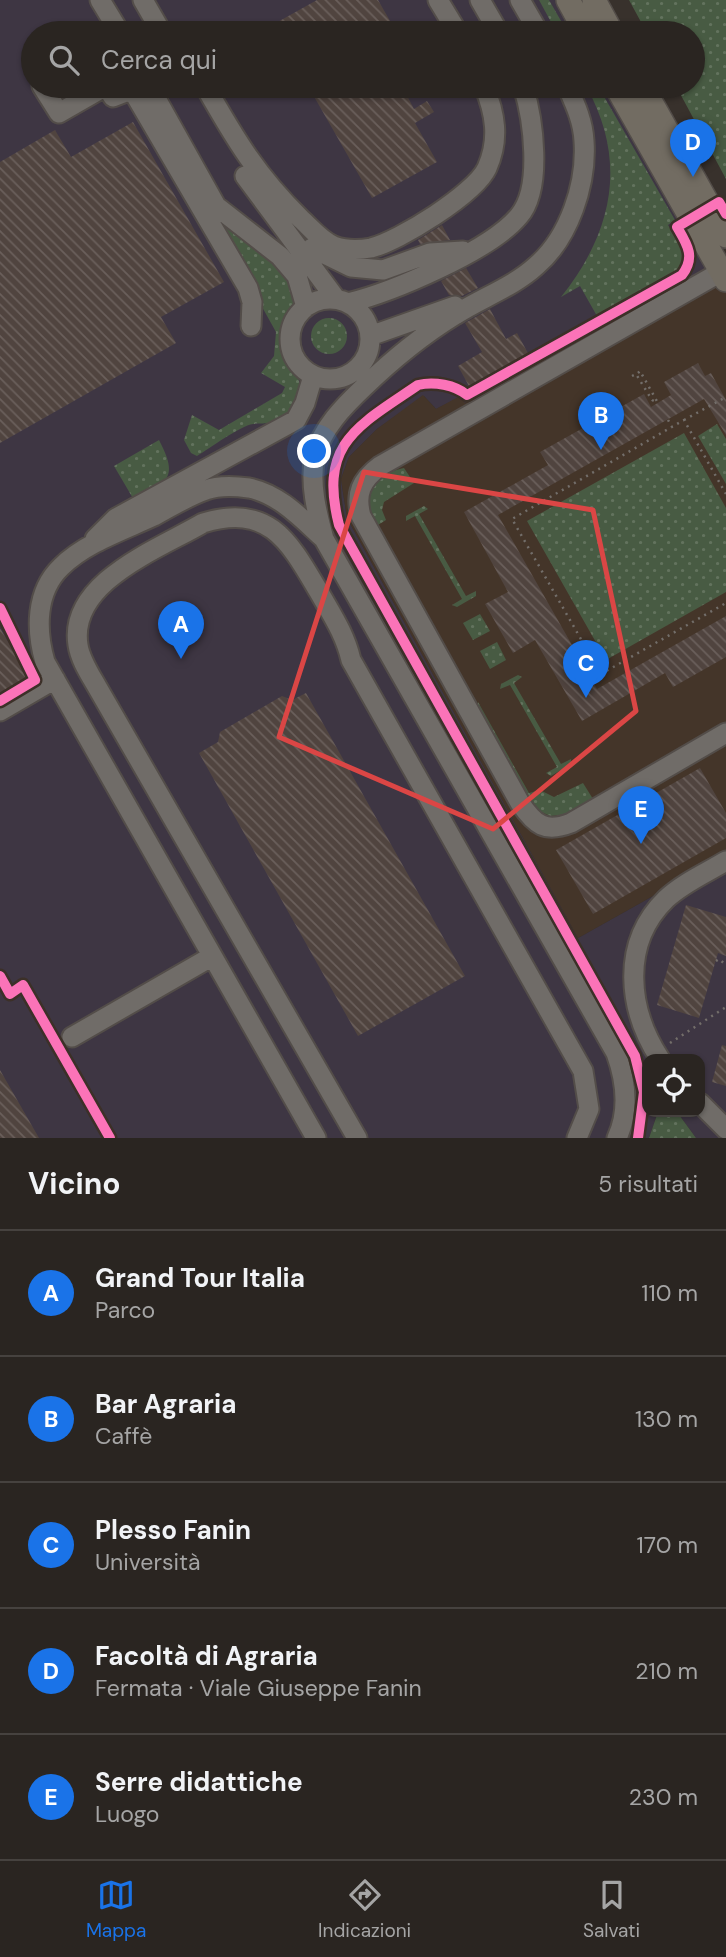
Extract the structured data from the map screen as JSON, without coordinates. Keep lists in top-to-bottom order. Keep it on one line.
{"page":{"search":"Cerca qui","pins":["D","B","A","C","E"],"heading":["Vicino","5 risultati"],"list":[{"mark":"A","name":"Grand Tour Italia","note":"Parco","value":"110 m"},{"mark":"B","name":"Bar Agraria","note":"Caffè","value":"130 m"},{"mark":"C","name":"Plesso Fanin","note":"Università","value":"170 m"},{"mark":"D","name":"Facoltà di Agraria","note":"Fermata · Viale Giuseppe Fanin","value":"210 m"},{"mark":"E","name":"Serre didattiche","note":"Luogo","value":"230 m"}],"nav":["Mappa","Indicazioni","Salvati"]}}
